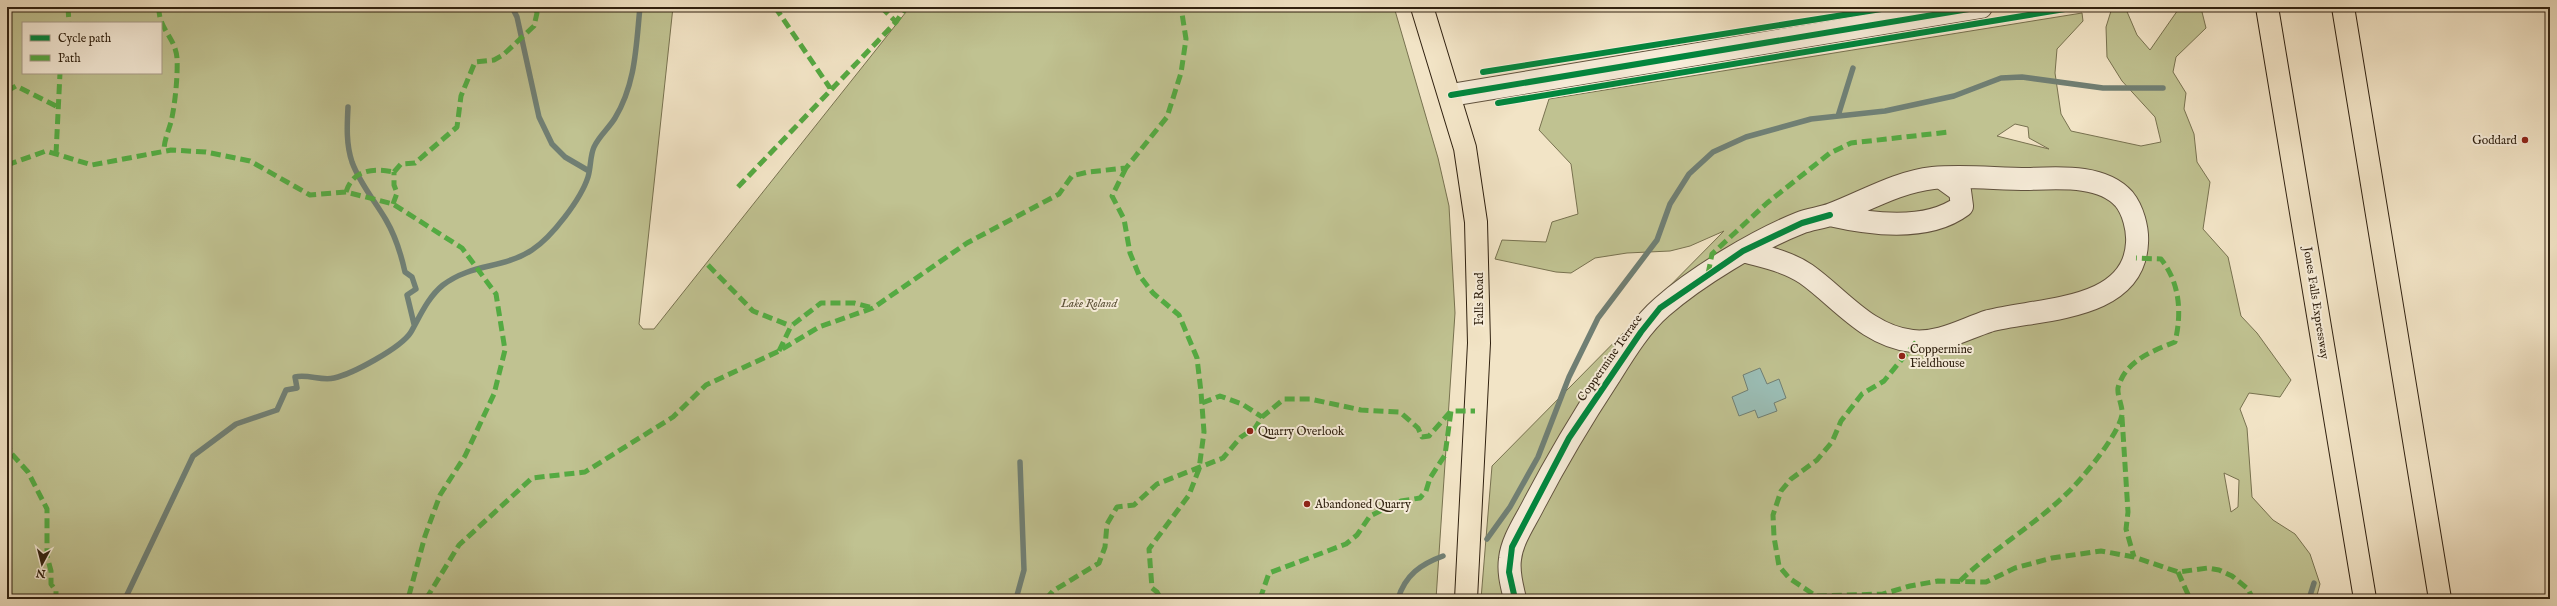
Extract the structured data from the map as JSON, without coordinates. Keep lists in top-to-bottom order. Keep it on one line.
{"streets":{"main road":["Falls Road","Jones Falls Expressway"],"street":["Coppermine Terrace"]},"parks":["Lake Roland"],"places":["Goddard","Coppermine Fieldhouse","Quarry Overlook","Abandoned Quarry"],"legend":["Cycle path","Path"],"north":"bottom"}
